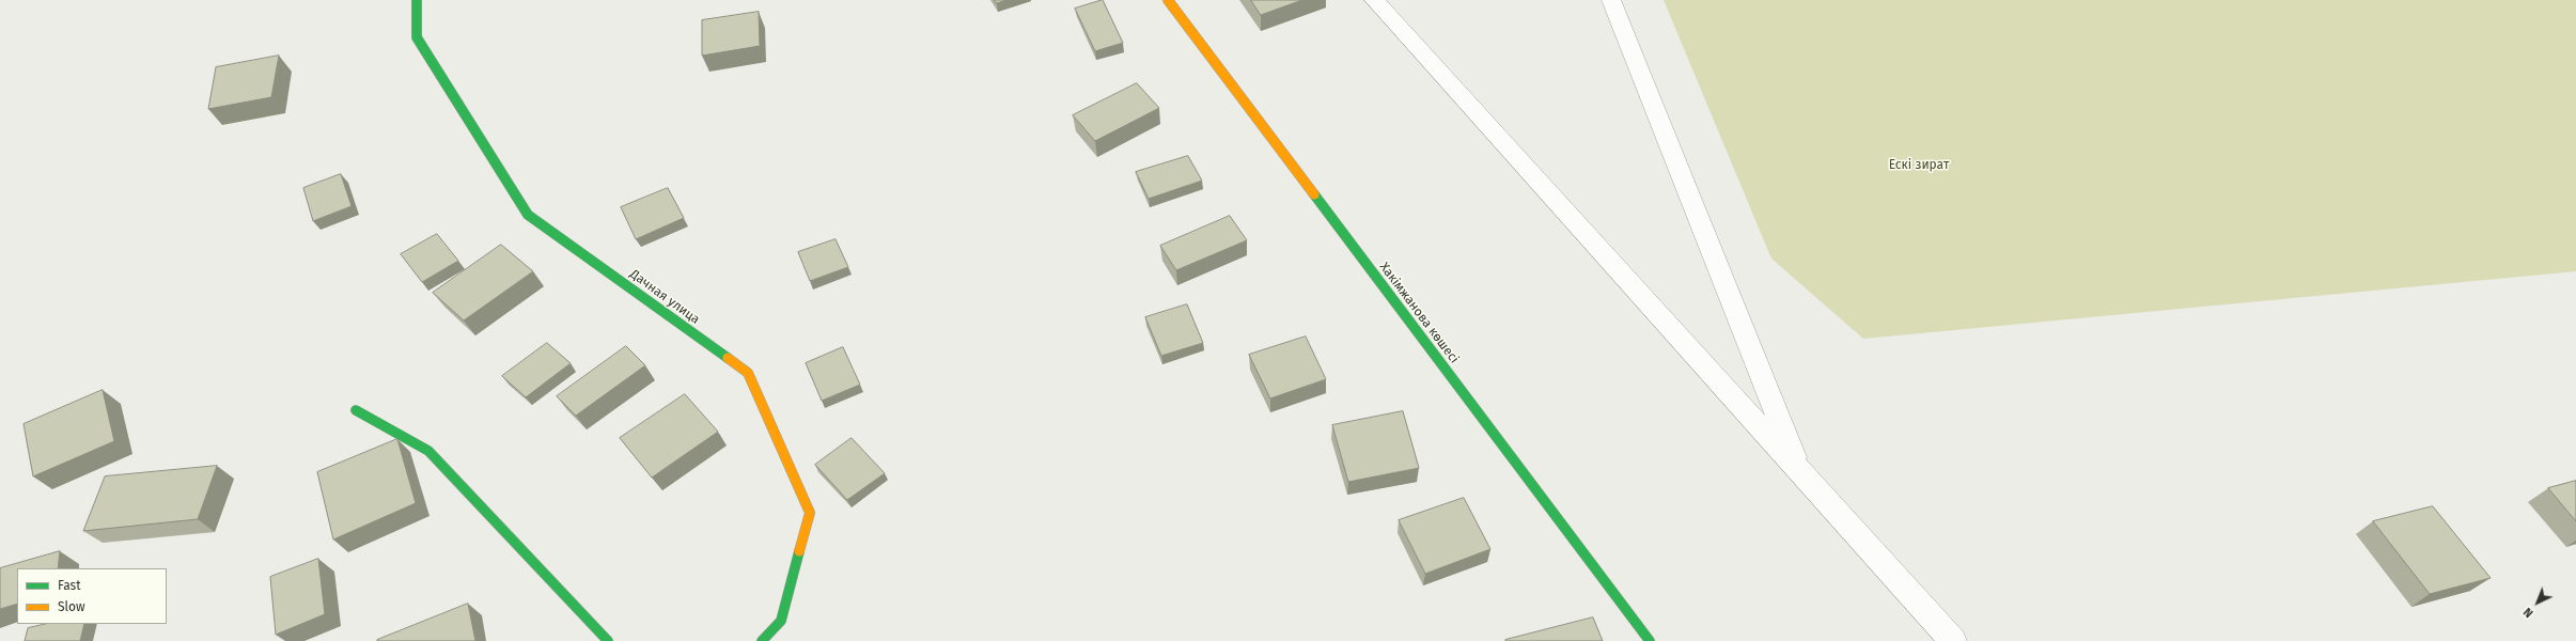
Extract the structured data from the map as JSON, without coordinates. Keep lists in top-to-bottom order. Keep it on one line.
{"streets":{"street":["Дачная улица","Хакімжанова көшесі"]},"parks":["Ескі зират"],"legend":["Fast","Slow"],"north":"bottom left"}
